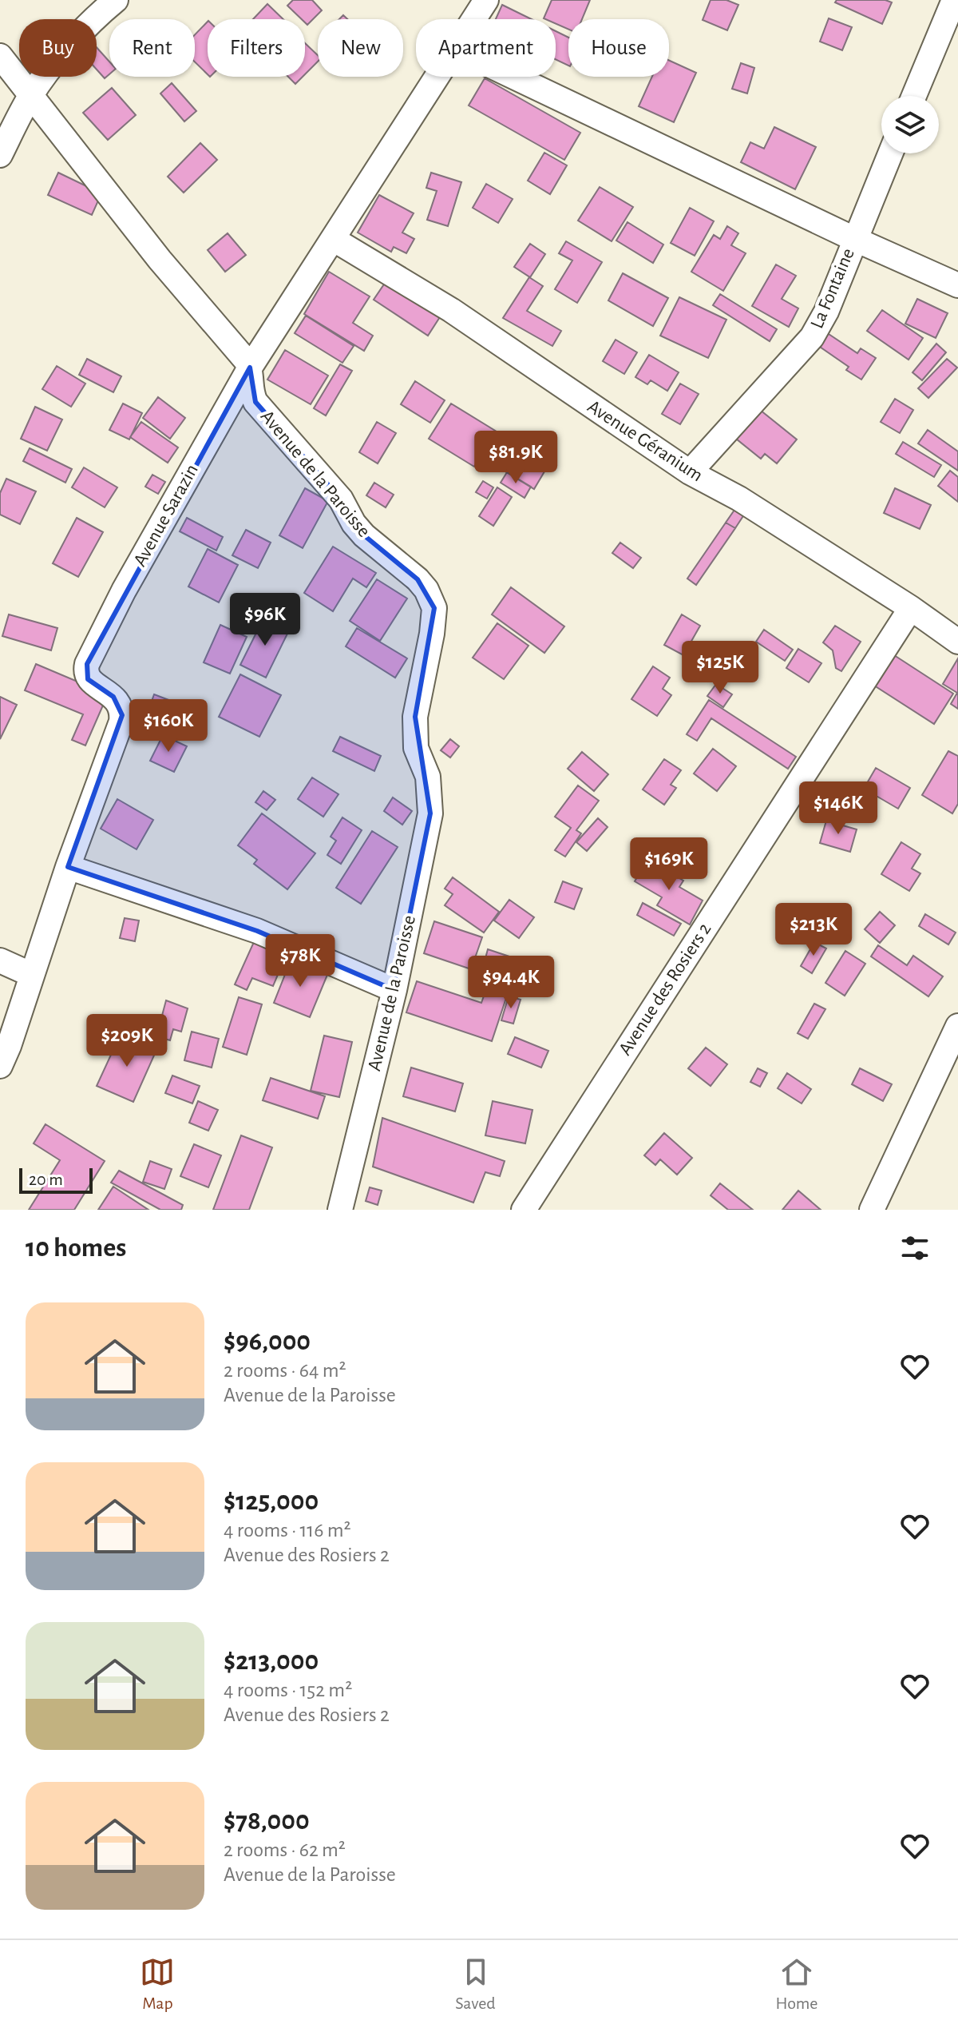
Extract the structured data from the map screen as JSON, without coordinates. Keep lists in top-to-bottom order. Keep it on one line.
{"streets":{"street":["La Fontaine","Avenue Géranium","Avenue de la Paroisse","Avenue Sarazin","Avenue des Rosiers 2"]},"crossings":[["La Fontaine","Avenue Géranium"],["Avenue Géranium","Avenue Sarazin"],["Avenue Géranium","Avenue des Rosiers 2"],["Avenue de la Paroisse","Avenue Sarazin"]],"scale_bar":"20 m","page":{"chip":["Buy","Rent","Filters","New","Apartment","House"],"price":["$81.9K","$96K","$125K","$160K","$146K","$169K","$213K","$78K","$94.4K","$209K"],"scale":"20 m","heading":"10 homes","list":[{"name":"$96,000","note":"2 rooms · 64 m² · Avenue de la Paroisse"},{"name":"$125,000","note":"4 rooms · 116 m² · Avenue des Rosiers 2"},{"name":"$213,000","note":"4 rooms · 152 m² · Avenue des Rosiers 2"},{"name":"$78,000","note":"2 rooms · 62 m² · Avenue de la Paroisse"}],"tabs":["Map","Saved","Home"]}}
